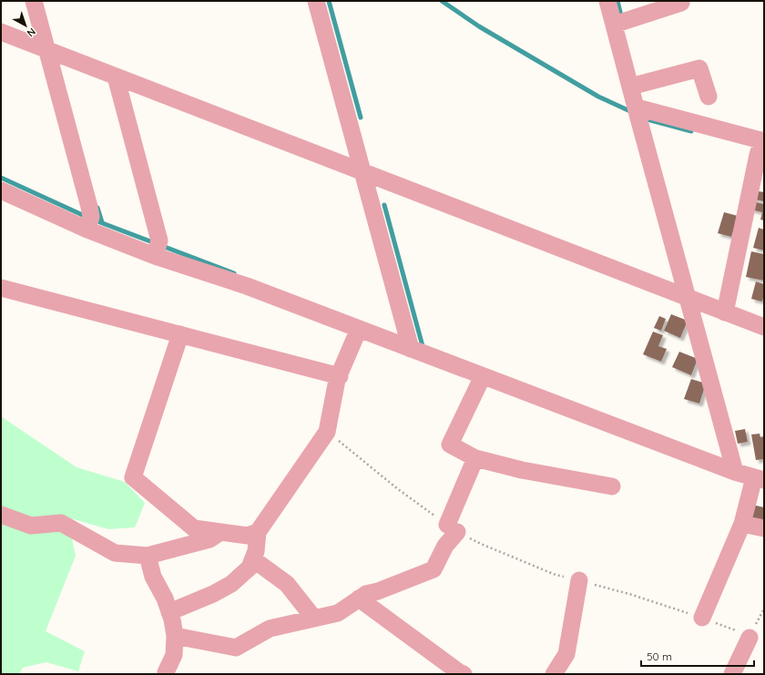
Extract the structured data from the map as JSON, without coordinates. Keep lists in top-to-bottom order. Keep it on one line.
{"scale_bar":"50 m","north":"bottom right"}
